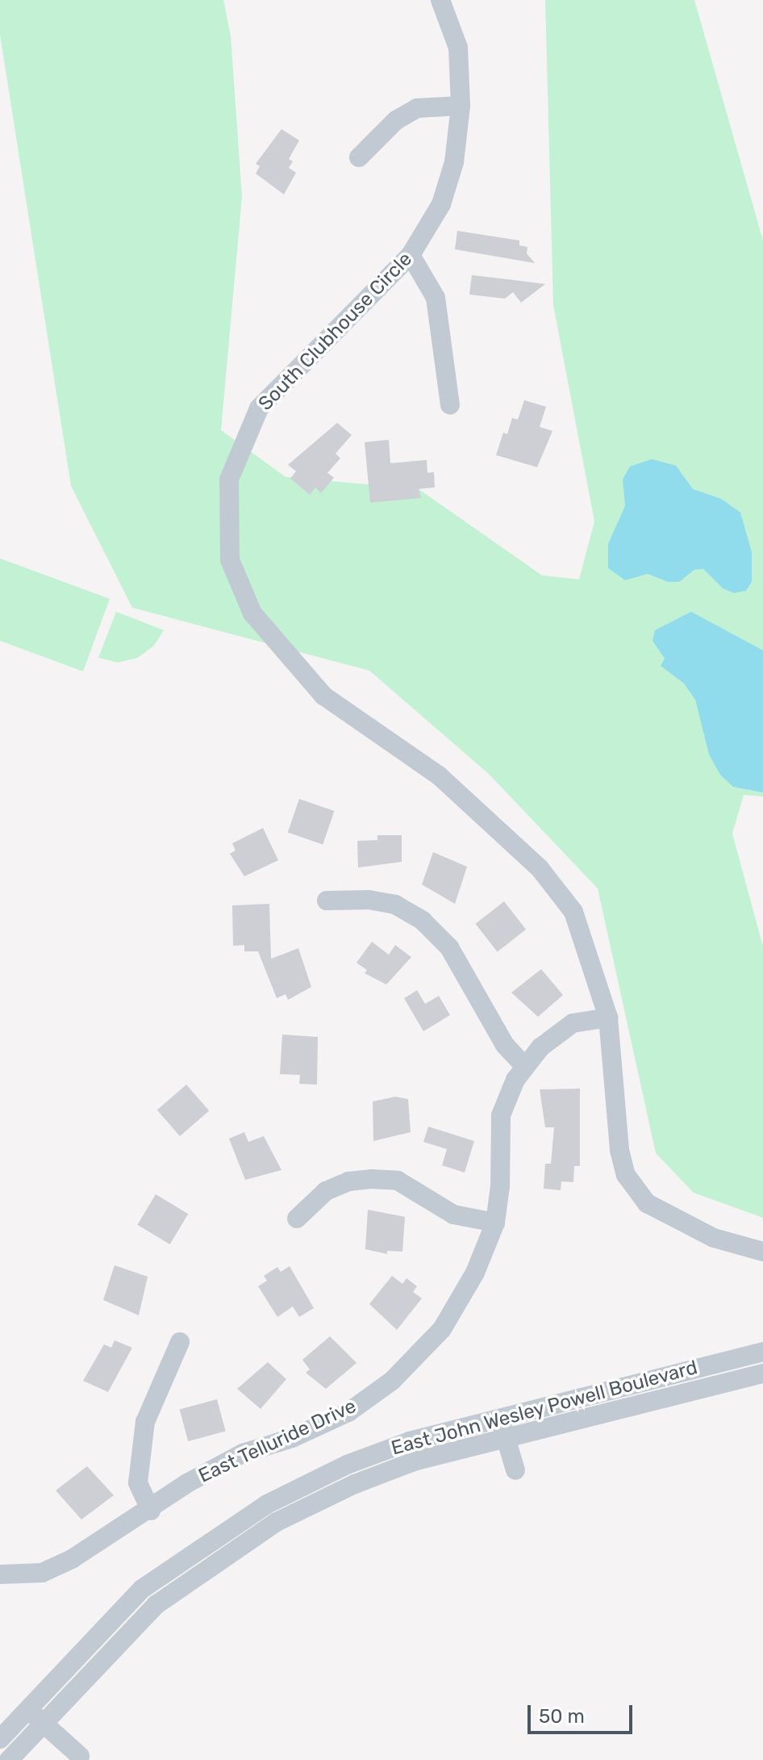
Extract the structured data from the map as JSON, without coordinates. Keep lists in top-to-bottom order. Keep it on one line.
{"streets":{"street":["South Clubhouse Circle","East John Wesley Powell Boulevard","East Telluride Drive"]},"crossings":[["South Clubhouse Circle","East Telluride Drive"]],"scale_bar":"50 m"}
